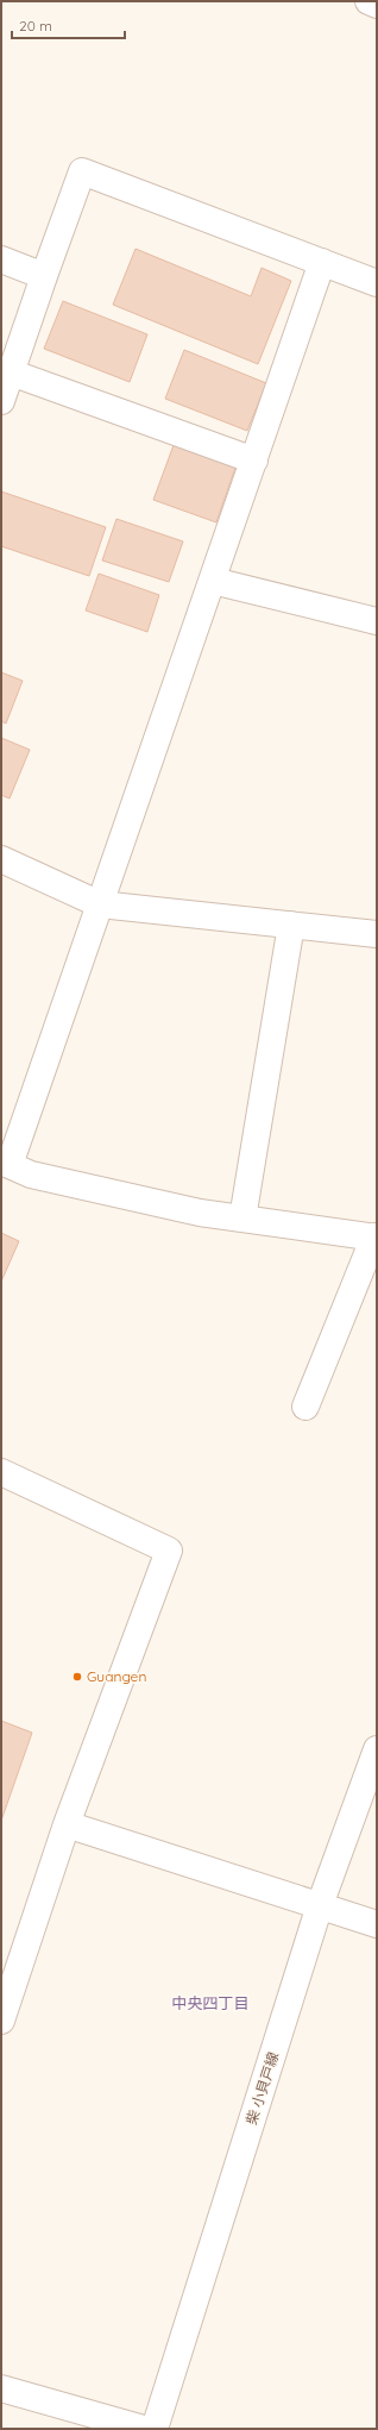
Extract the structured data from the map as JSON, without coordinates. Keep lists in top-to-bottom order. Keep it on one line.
{"streets":{"street":["柴 小貝戸線"]},"districts":["中央四丁目"],"places":["Guangen"],"scale_bar":"20 m"}
